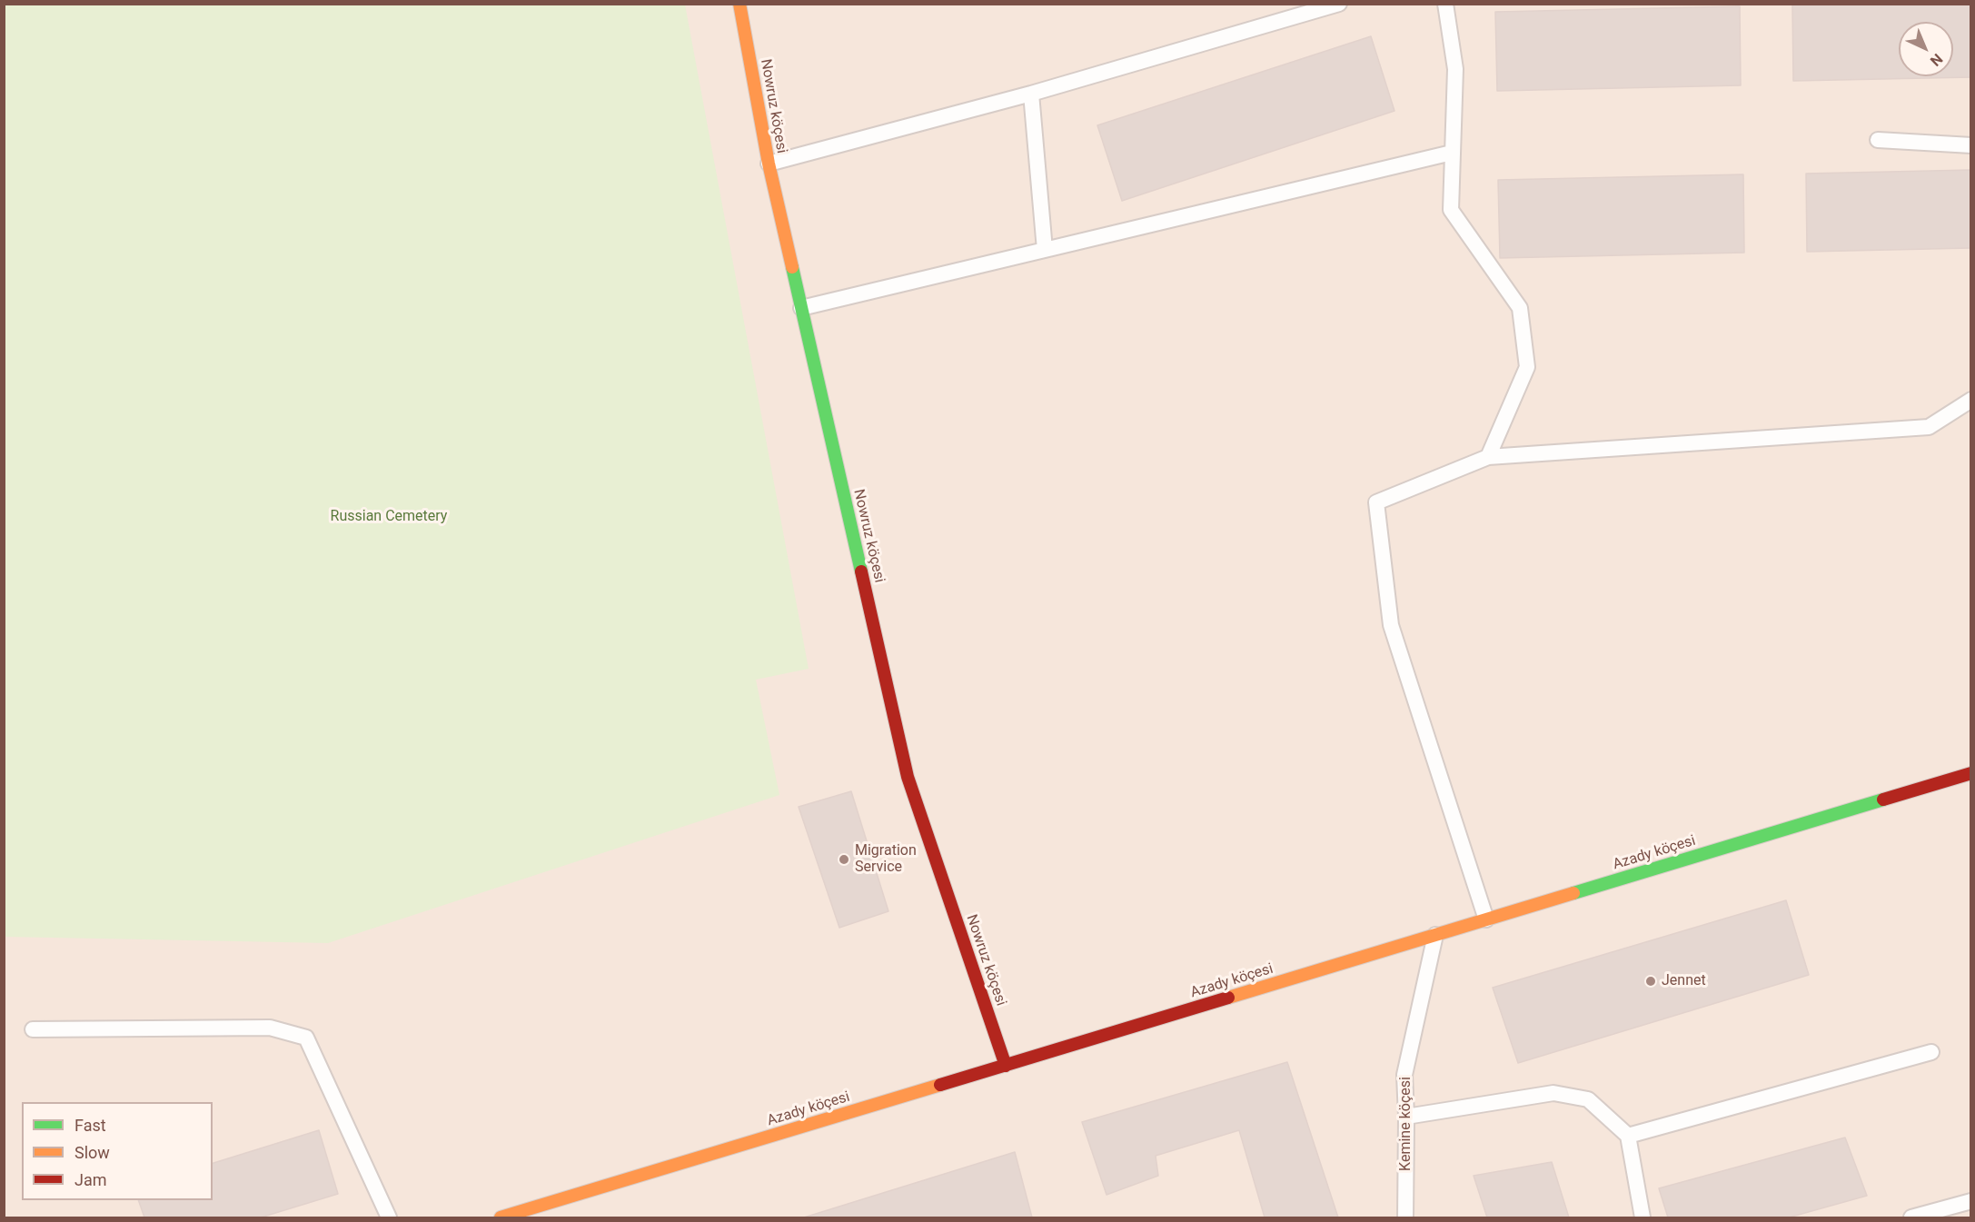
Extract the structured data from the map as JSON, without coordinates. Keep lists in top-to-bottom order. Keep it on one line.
{"streets":{"main road":["Nowruz köçesi","Azady köçesi"],"lane":["Kemine köçesi"]},"crossings":[["Nowruz köçesi","Azady köçesi"],["Azady köçesi","Kemine köçesi"]],"parks":["Russian Cemetery"],"places":["Migration Service","Jennet"],"legend":["Fast","Slow","Jam"],"north":"bottom right"}
